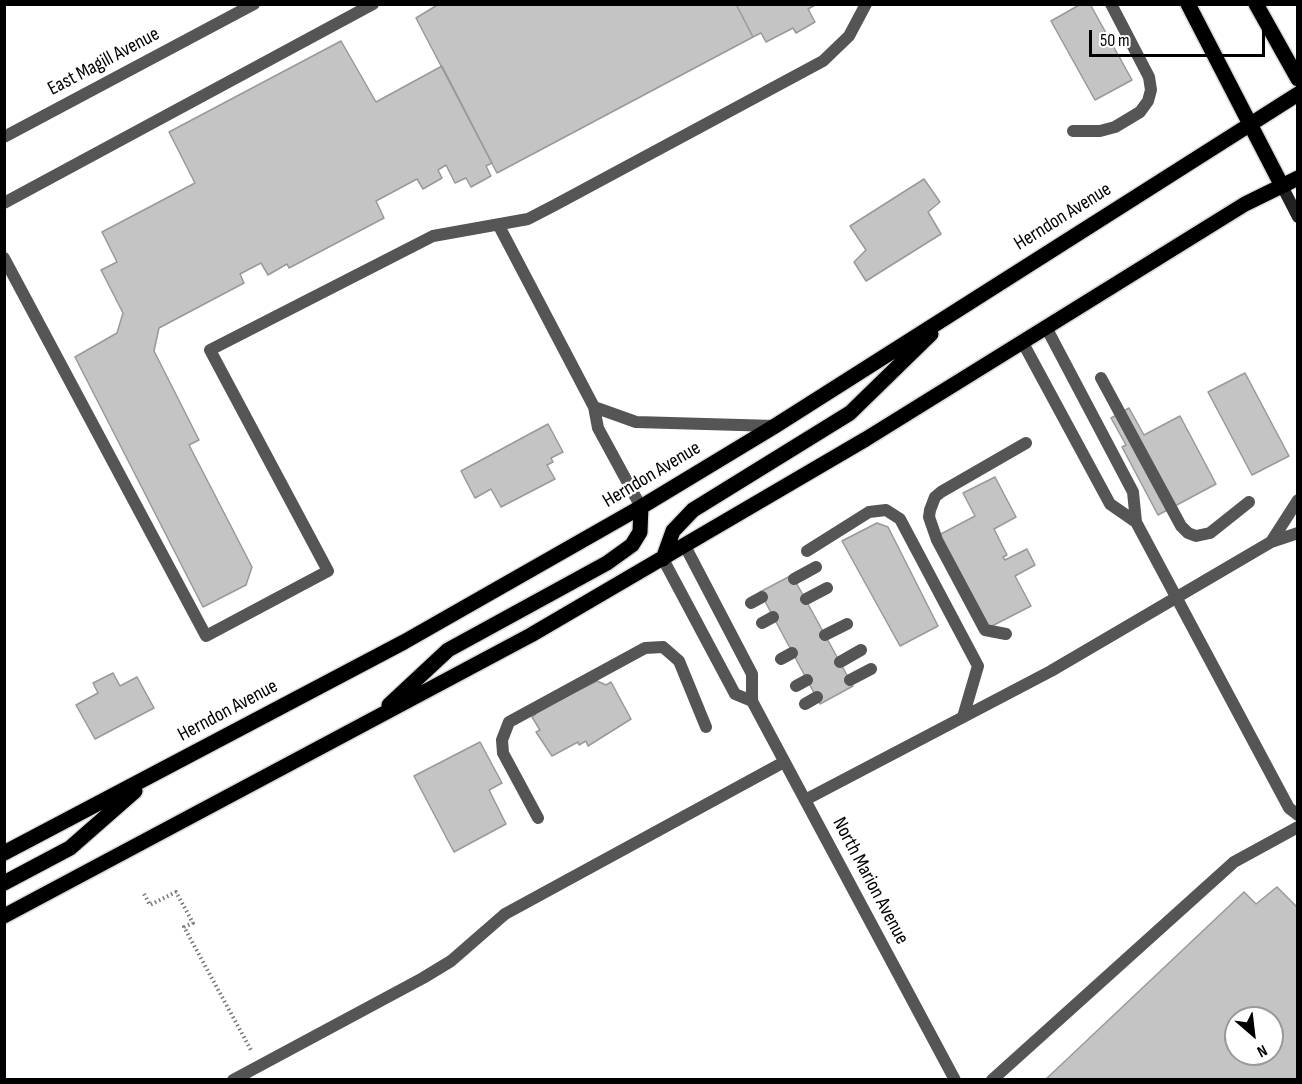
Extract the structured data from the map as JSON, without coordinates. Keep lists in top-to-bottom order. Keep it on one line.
{"streets":{"main road":["Herndon Avenue"],"street":["East Magill Avenue","North Marion Avenue"]},"scale_bar":"50 m","north":"bottom right"}
